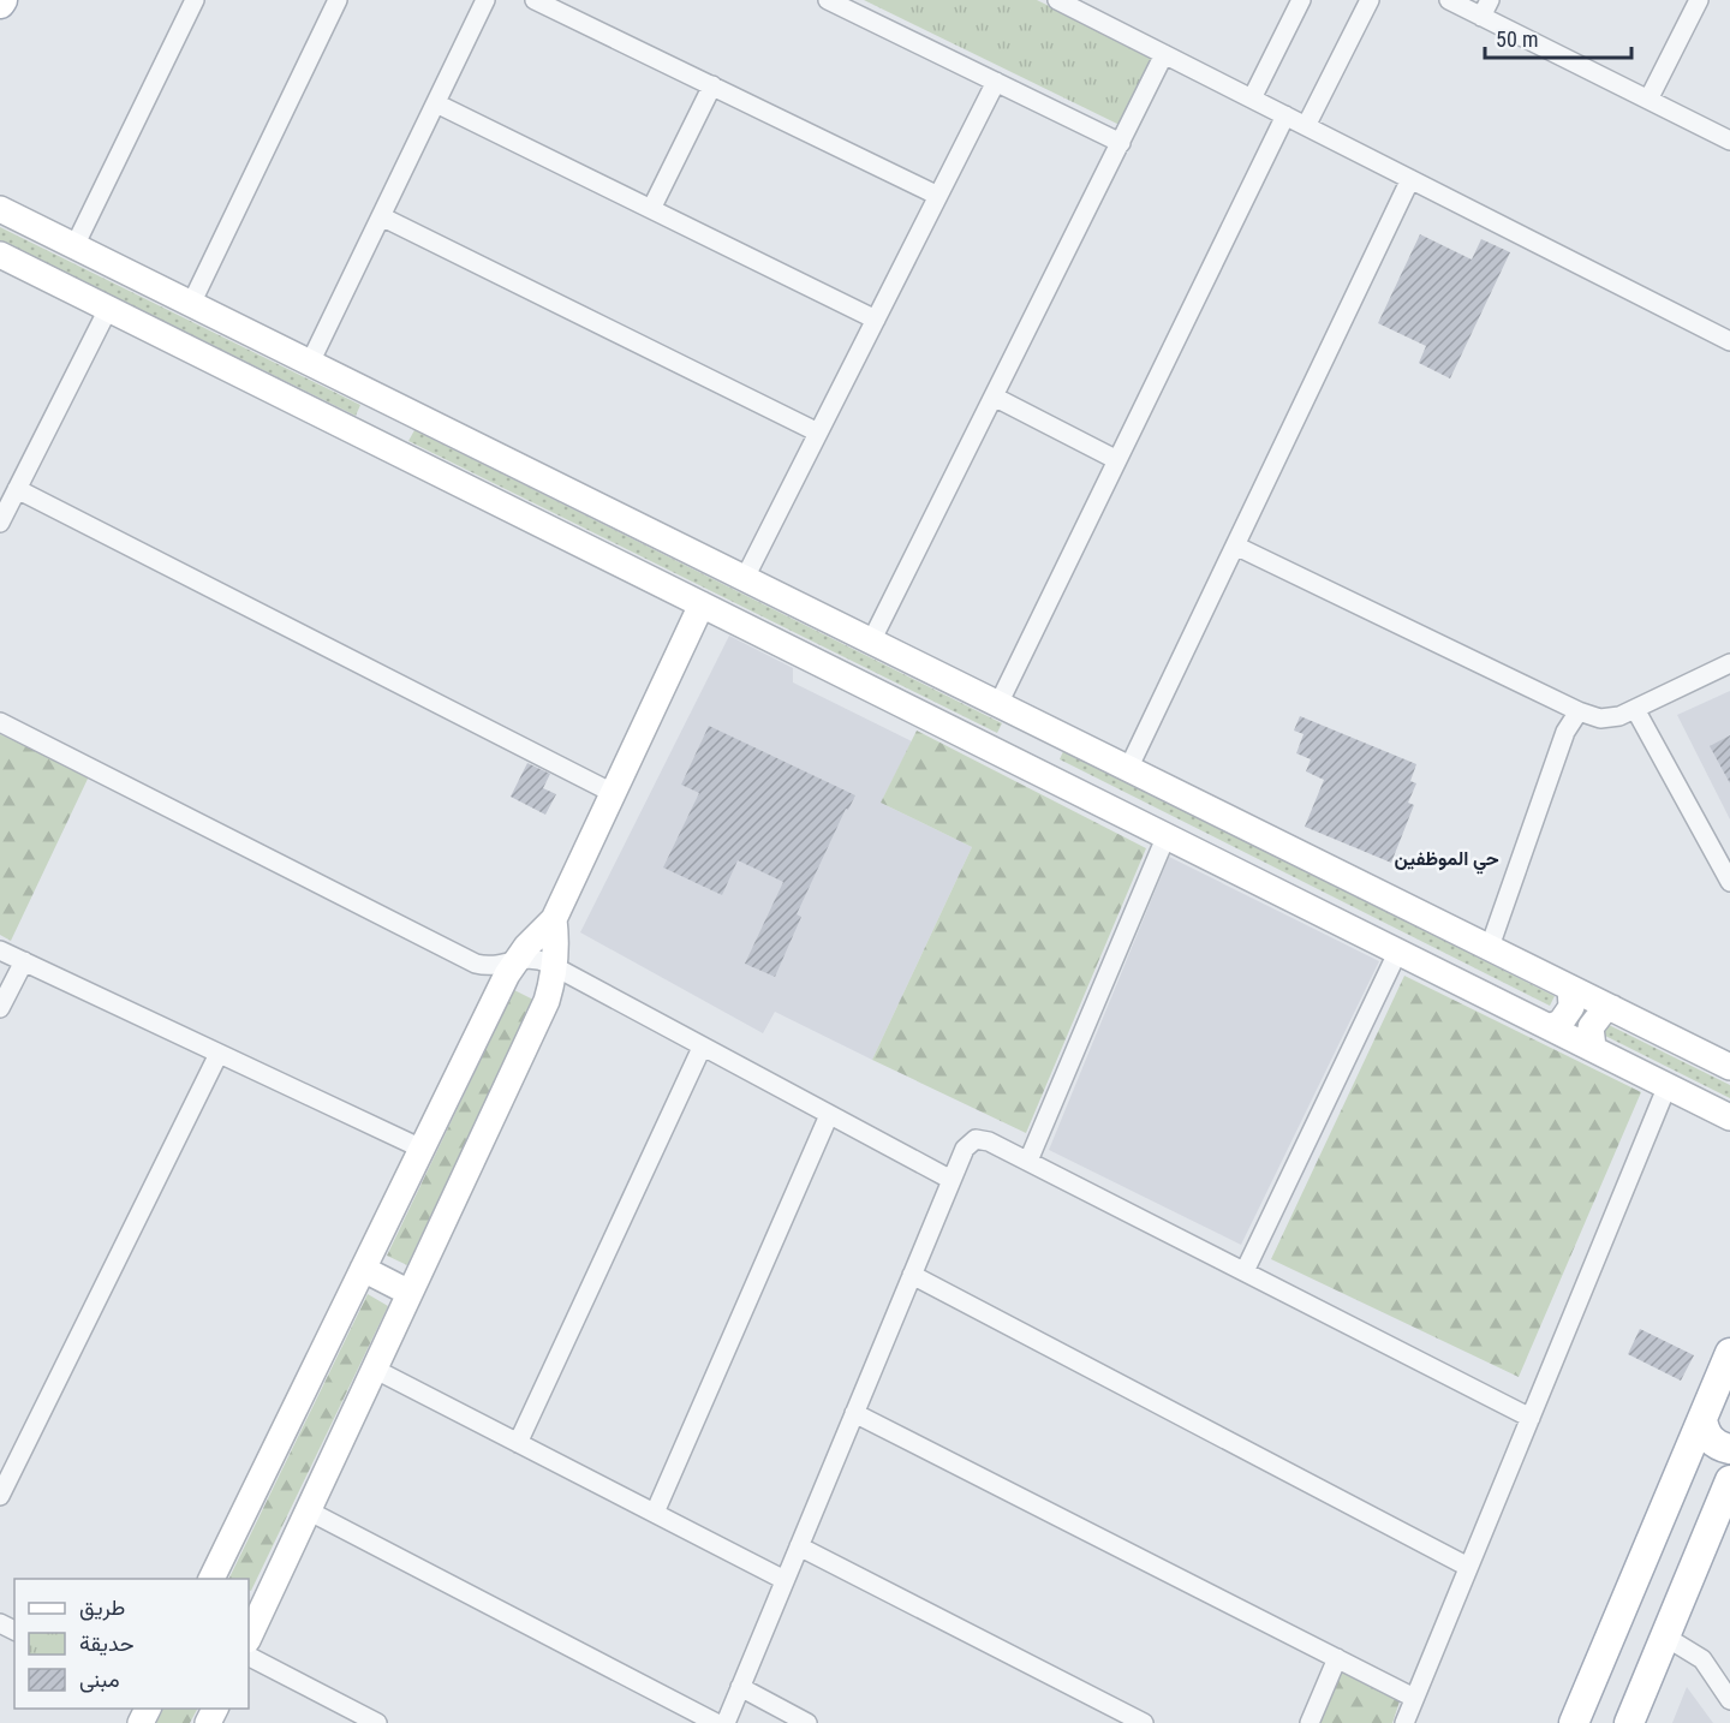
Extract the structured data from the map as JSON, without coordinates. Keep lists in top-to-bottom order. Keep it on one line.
{"districts":["حي الموظفين"],"legend":["طريق","حديقة","مبنى"],"scale_bar":"50 m"}
